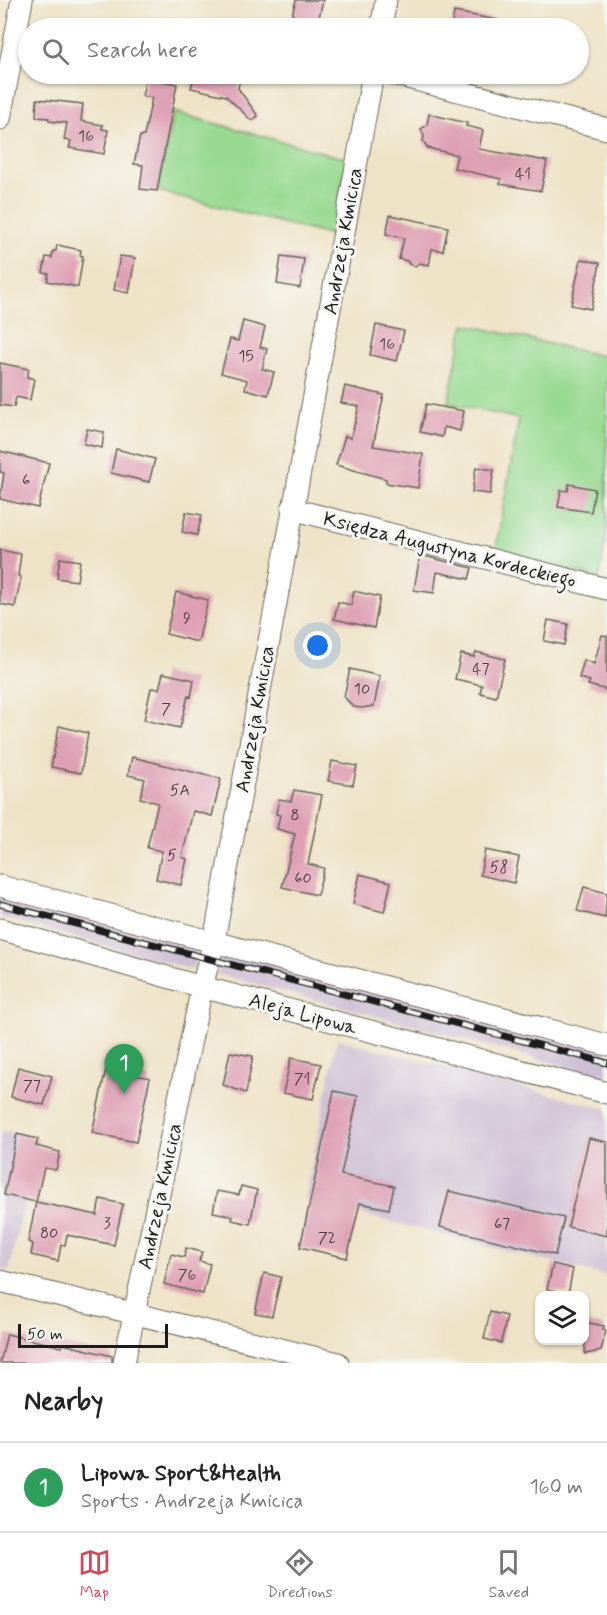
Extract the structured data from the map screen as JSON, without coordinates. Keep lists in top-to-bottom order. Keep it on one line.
{"streets":{"street":["Andrzeja Kmicica","Księdza Augustyna Kordeckiego","Aleja Lipowa"]},"crossings":[["Andrzeja Kmicica","Księdza Augustyna Kordeckiego"],["Andrzeja Kmicica","Aleja Lipowa"]],"house_numbers":["16","41","16","15","6","9","47","10","7","5A","8","5","58","60","71","77","3","67","80","72","76"],"scale_bar":"50 m","page":{"search":"Search here","pins":"1","scale":"50 m","heading":"Nearby","list":[{"mark":"1","name":"Lipowa Sport&Health","note":"Sports · Andrzeja Kmicica","value":"160 m"}],"nav":["Map","Directions","Saved"]}}
